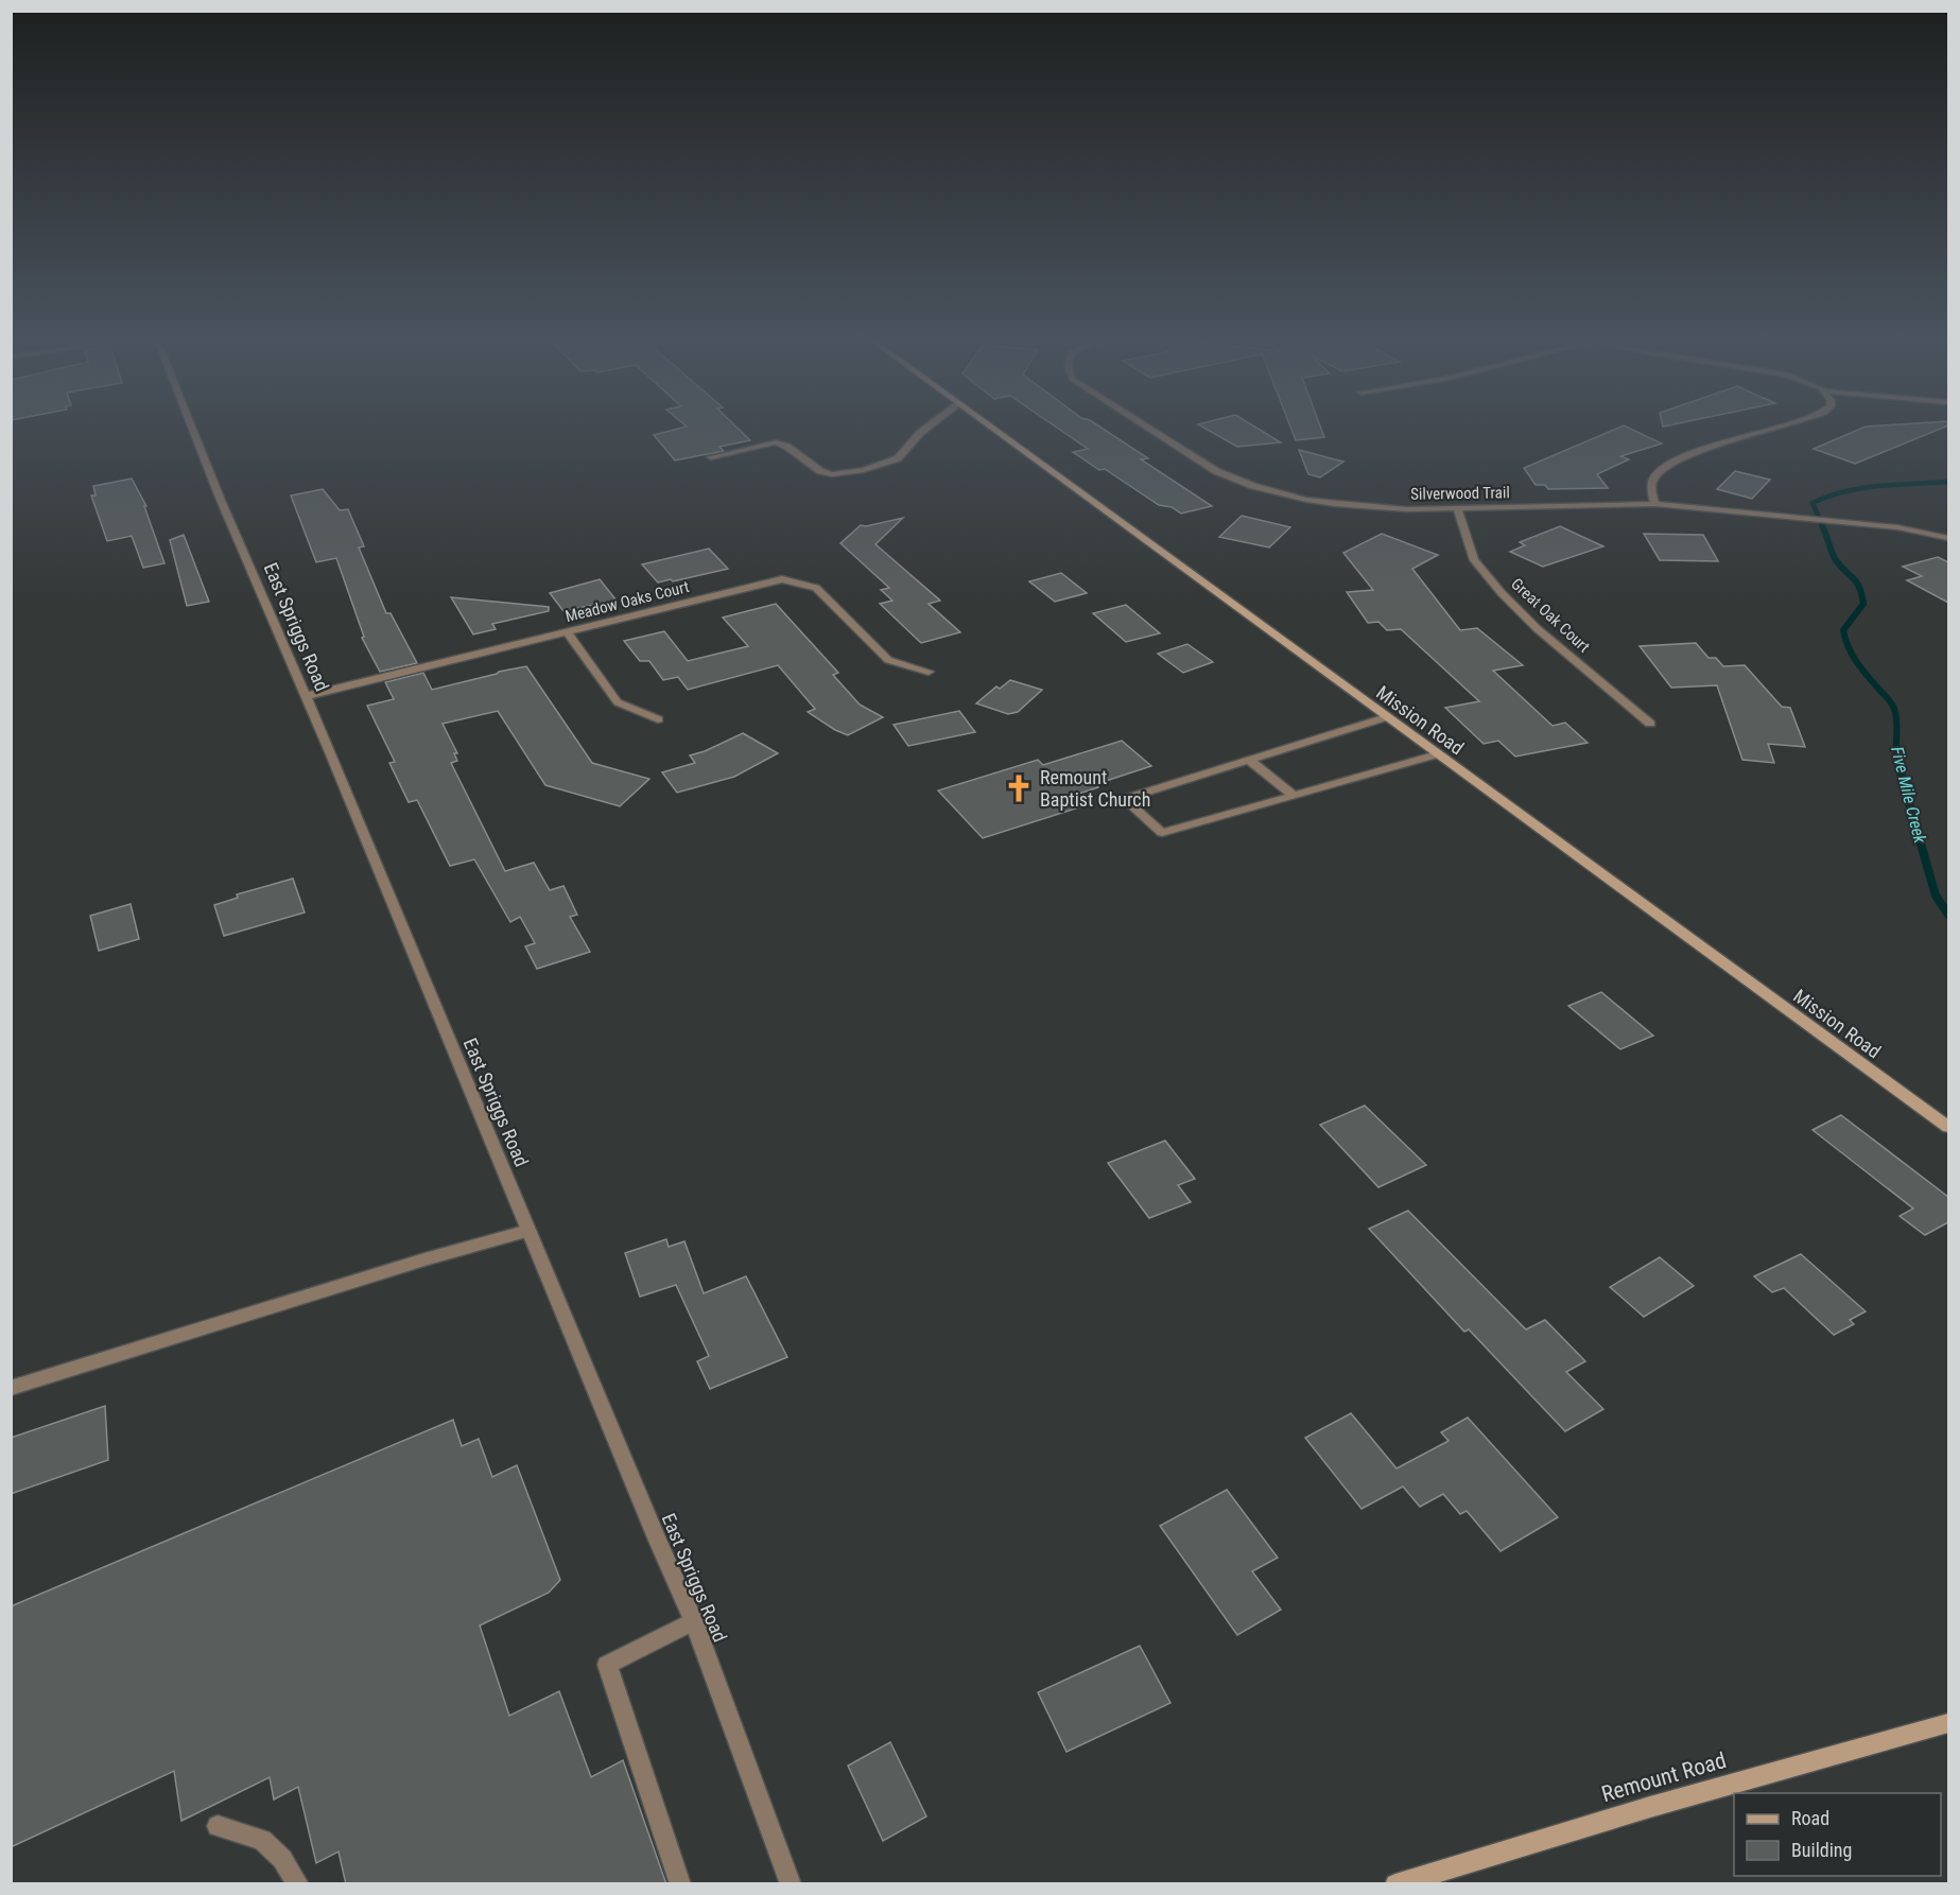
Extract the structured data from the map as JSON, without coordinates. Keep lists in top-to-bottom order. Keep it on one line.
{"streets":{"street":["Silverwood Trail","Meadow Oaks Court","Great Oak Court","East Spriggs Road","Mission Road","Remount Road"]},"crossings":[["Silverwood Trail","Great Oak Court"],["Meadow Oaks Court","East Spriggs Road"]],"water":["Five Mile Creek"],"places":{"church":["Remount Baptist Church"]},"legend":["Road","Building"]}
